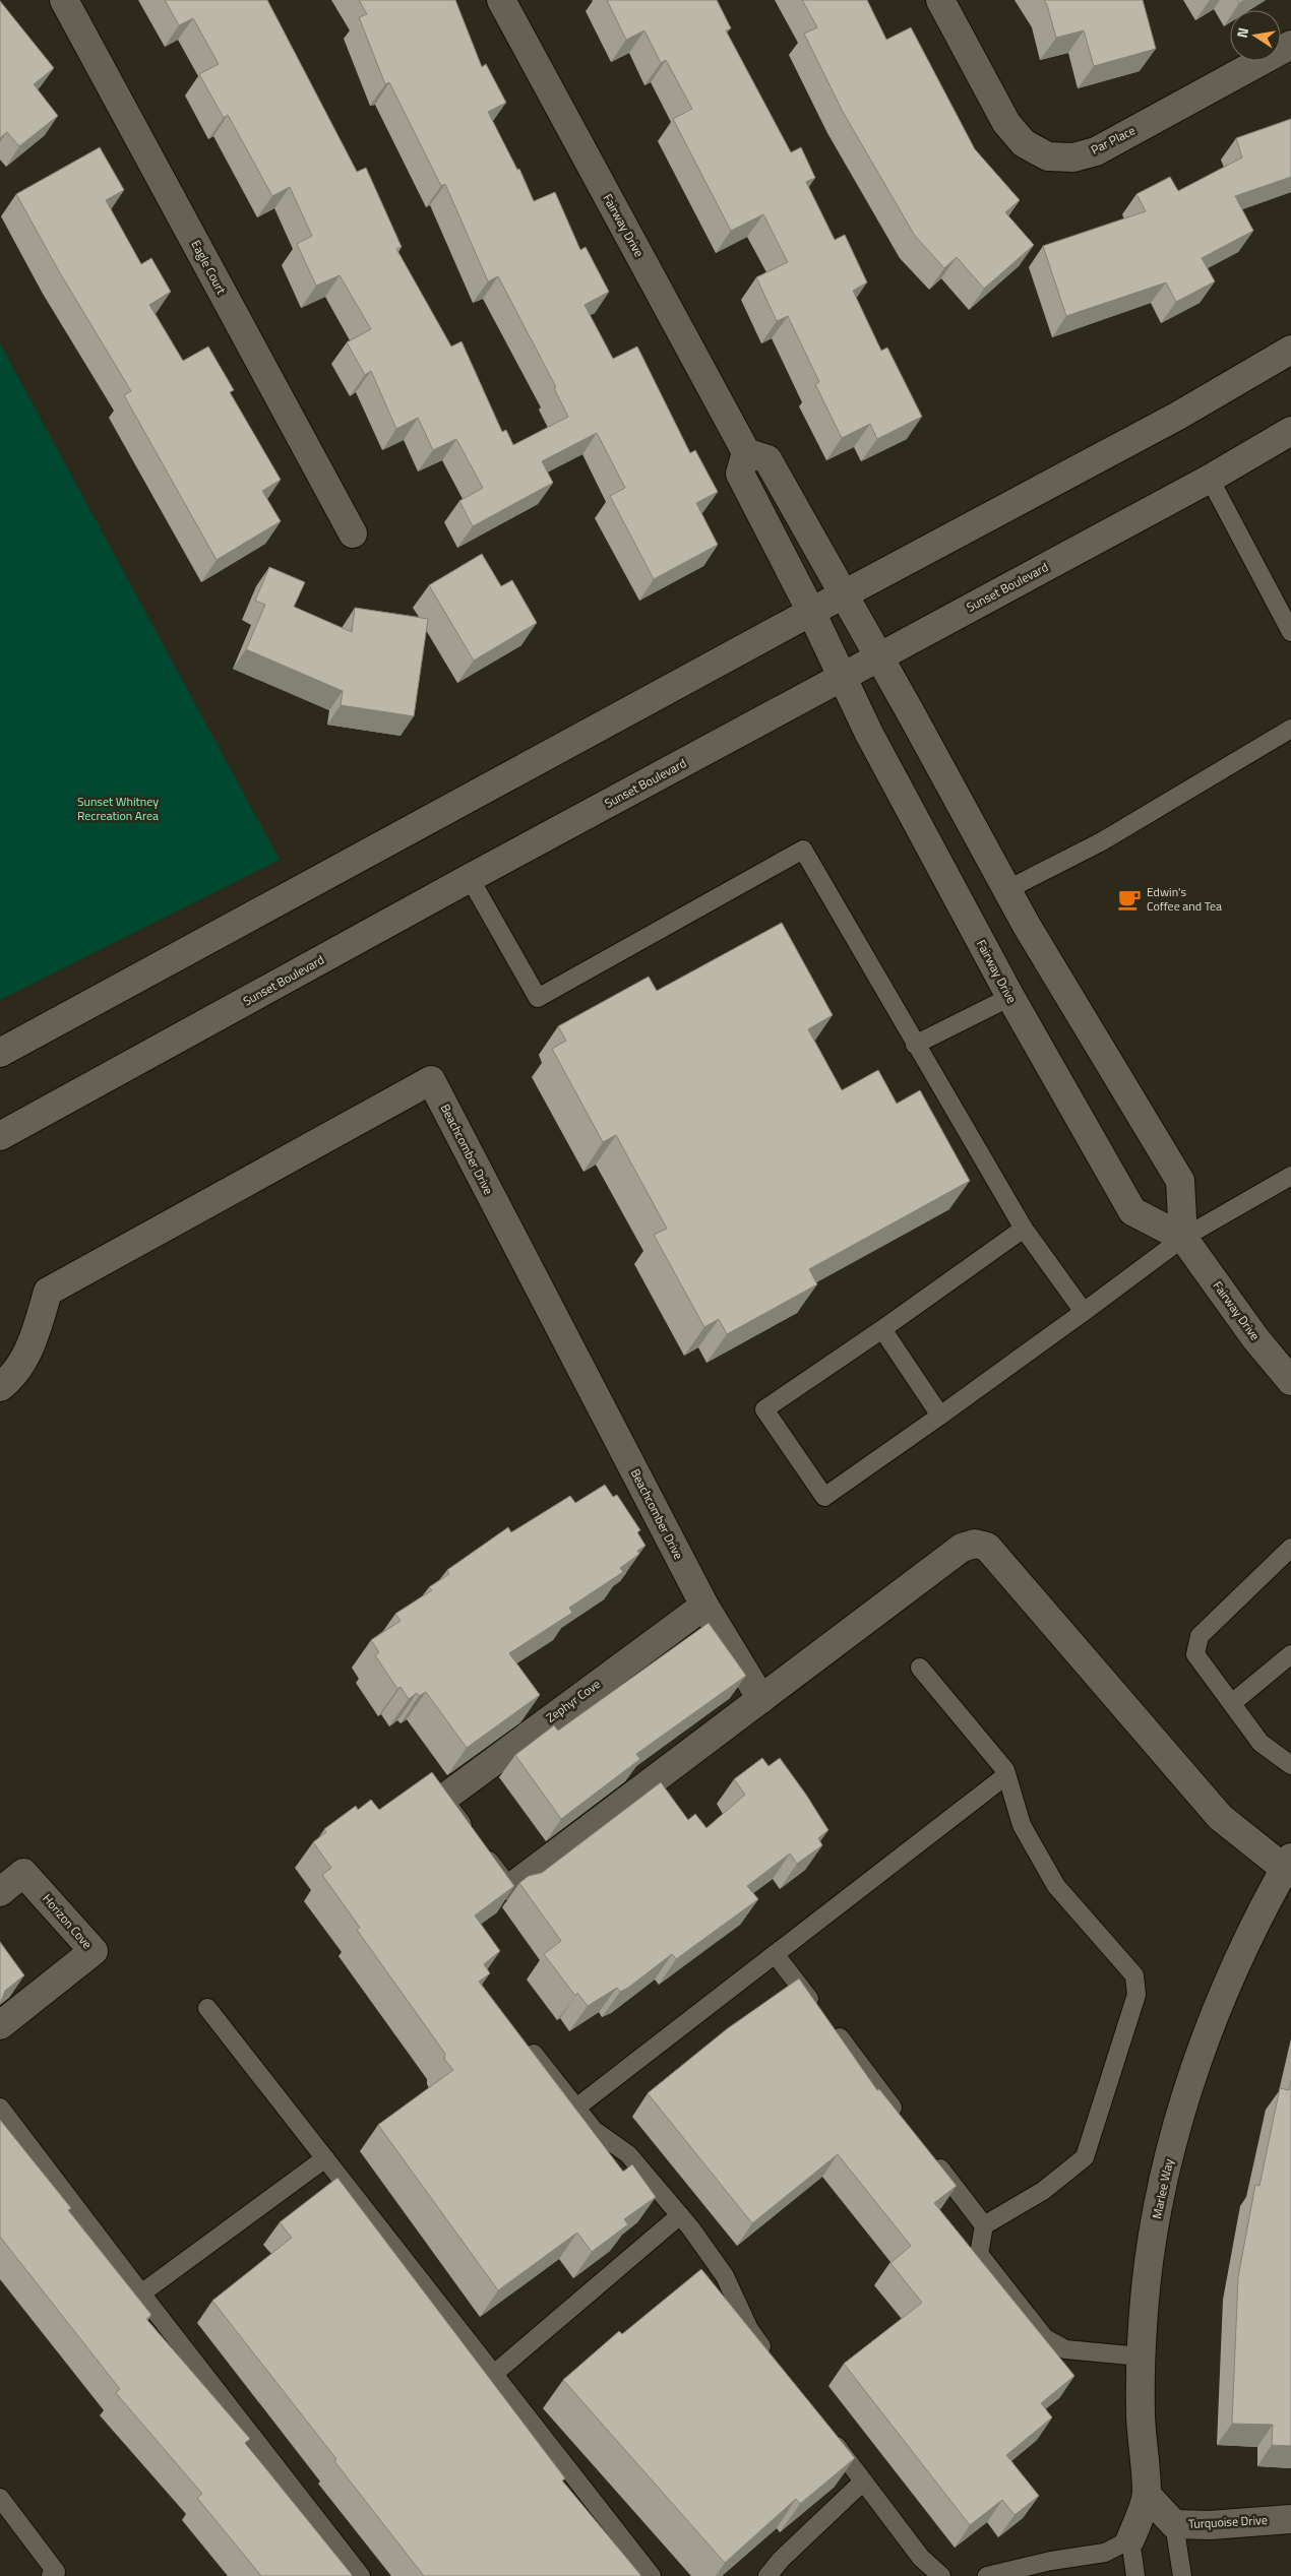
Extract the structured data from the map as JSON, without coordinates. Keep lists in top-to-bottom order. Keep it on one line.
{"streets":{"street":["Par Place","Fairway Drive","Eagle Court","Sunset Boulevard","Beachcomber Drive","Zephyr Cove","Horizon Cove","Marlee Way","Turquoise Drive"]},"crossings":[["Fairway Drive","Sunset Boulevard"],["Beachcomber Drive","Zephyr Cove"],["Marlee Way","Turquoise Drive"]],"parks":["Sunset Whitney Recreation Area"],"places":{"cafe":["Edwin's Coffee and Tea"]},"north":"left"}
